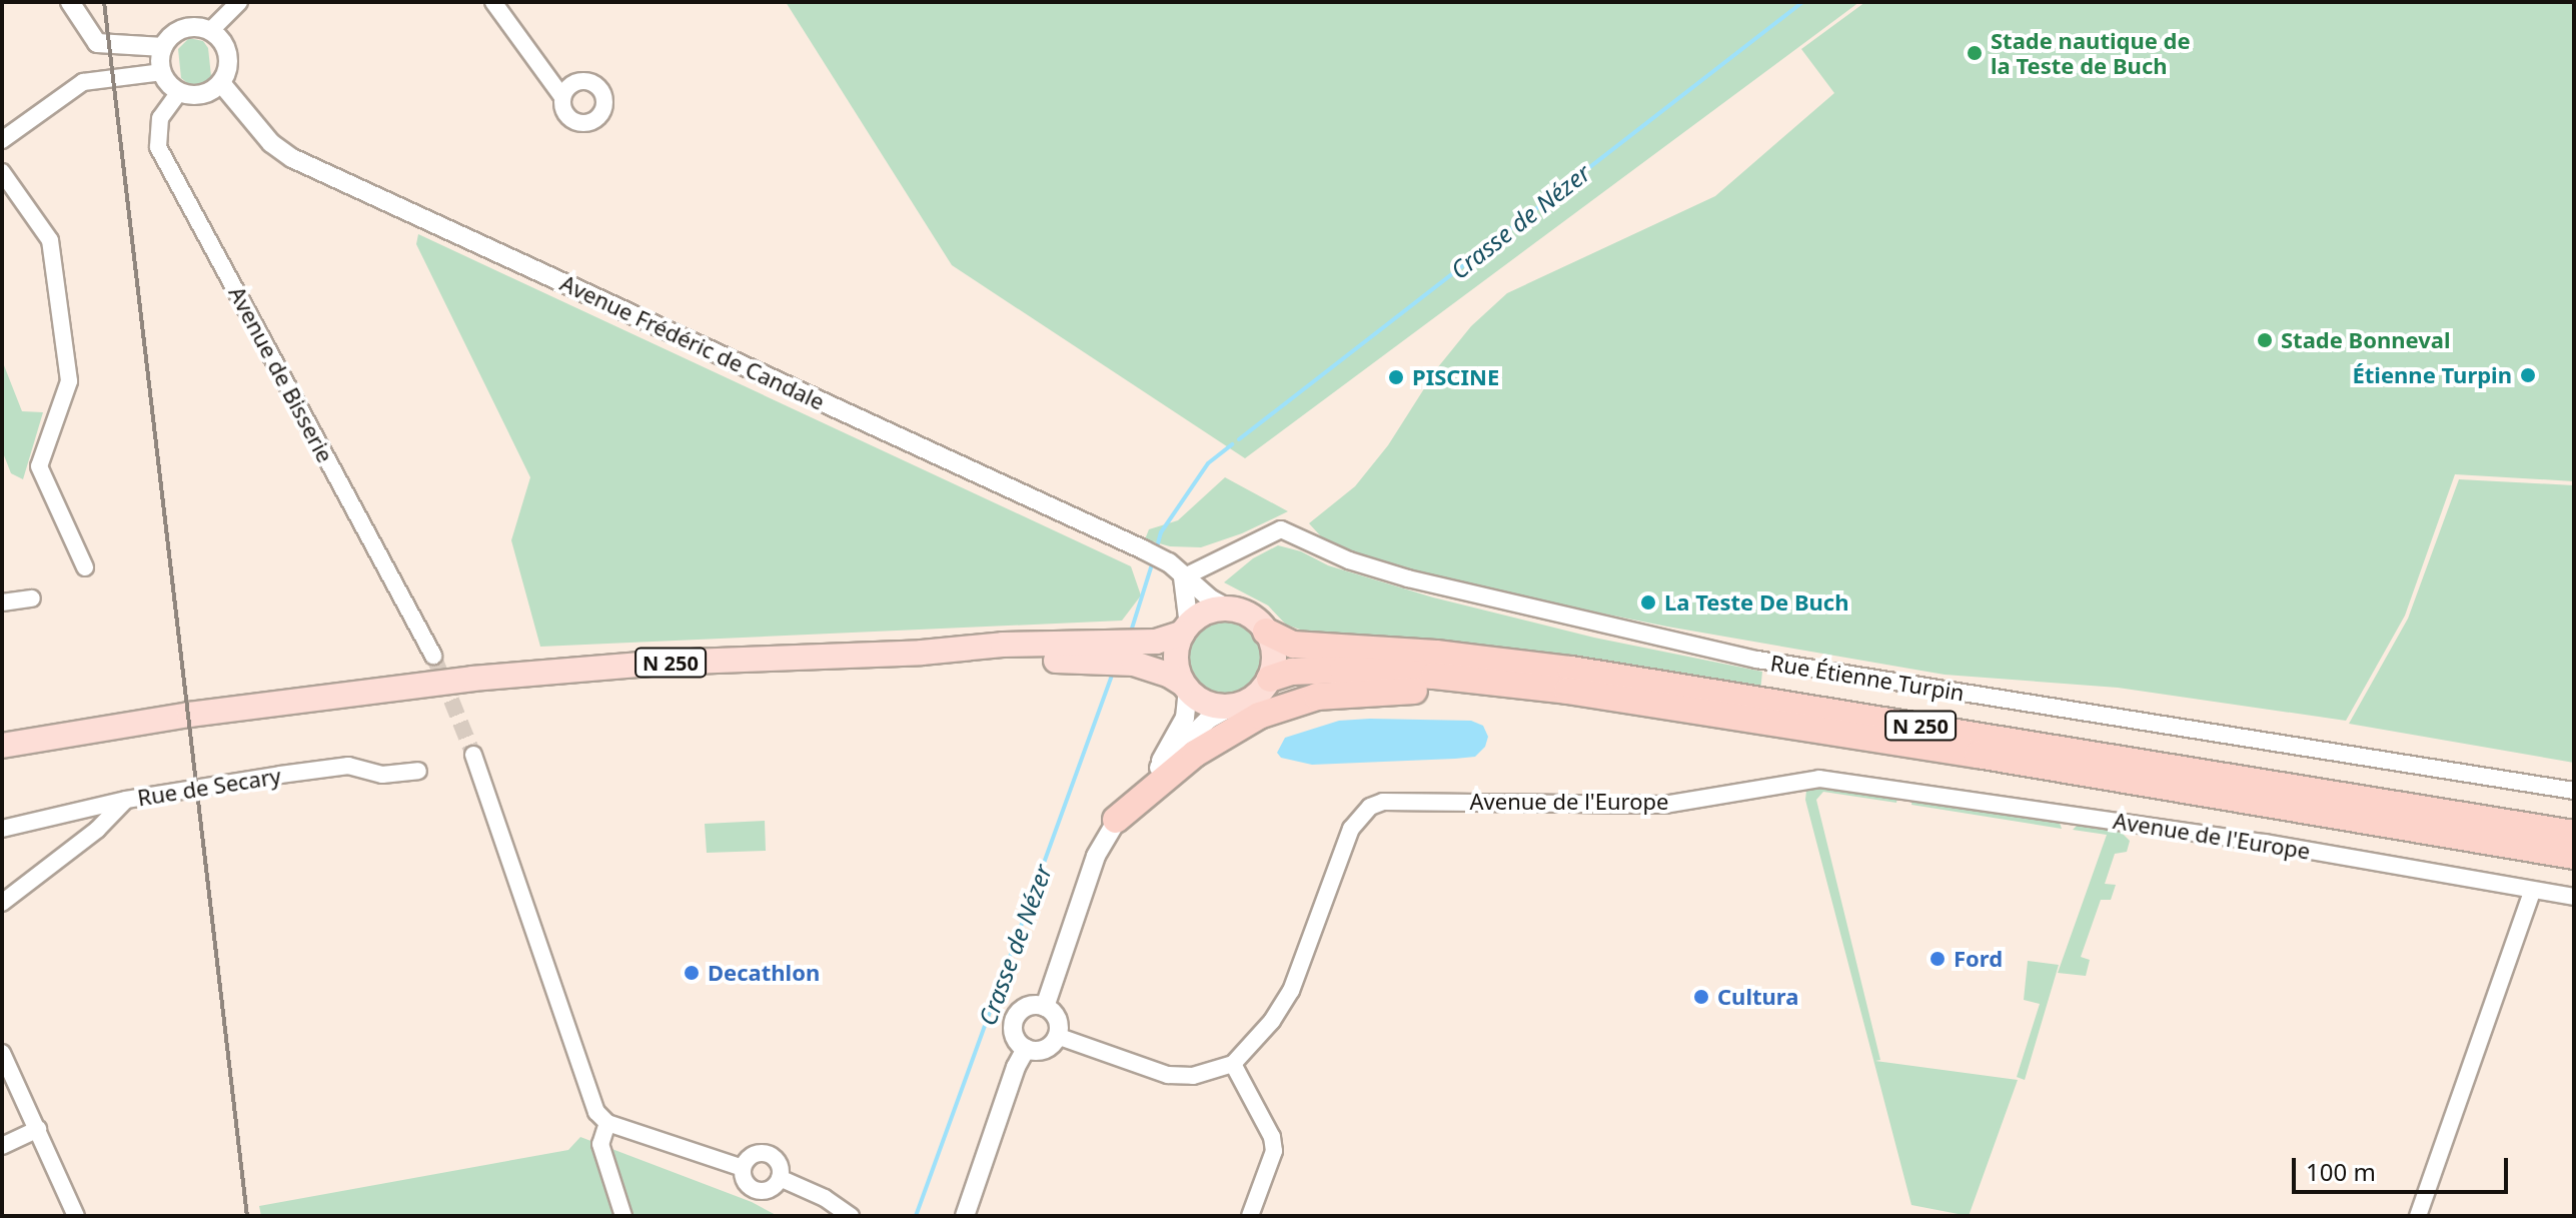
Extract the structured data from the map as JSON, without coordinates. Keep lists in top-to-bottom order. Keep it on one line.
{"streets":{"highway":["N 250"],"street":["Avenue Frédéric de Candale","Avenue de Bisserie","Rue Étienne Turpin","Rue de Secary","Avenue de l'Europe"]},"crossings":[["Avenue Frédéric de Candale","Avenue de Bisserie"],["Avenue Frédéric de Candale","N 250"],["Avenue Frédéric de Candale","Rue Étienne Turpin"]],"water":["Crasse de Nézer"],"places":["Stade nautique de la Teste de Buch","Stade Bonneval","Étienne Turpin","PISCINE","La Teste De Buch","Ford","Decathlon","Cultura"],"scale_bar":"100 m"}
